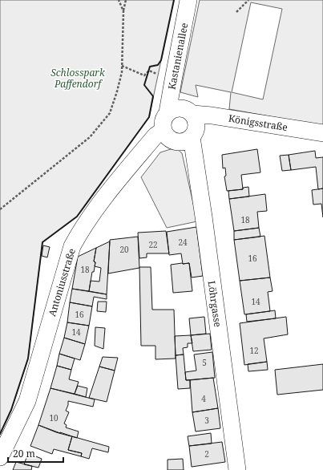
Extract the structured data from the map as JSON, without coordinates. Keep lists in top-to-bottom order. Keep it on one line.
{"streets":{"street":["Kastanienallee","Königsstraße","Antoniusstraße","Löhrgasse"]},"crossings":[["Kastanienallee","Königsstraße"],["Kastanienallee","Antoniusstraße"],["Kastanienallee","Löhrgasse"],["Königsstraße","Antoniusstraße"],["Königsstraße","Löhrgasse"],["Antoniusstraße","Löhrgasse"]],"parks":["Schlosspark Paffendorf"],"house_numbers":["18","24","22","20","16","18","14","16","14","12","5","4","10","3","2"],"scale_bar":"20 m"}
